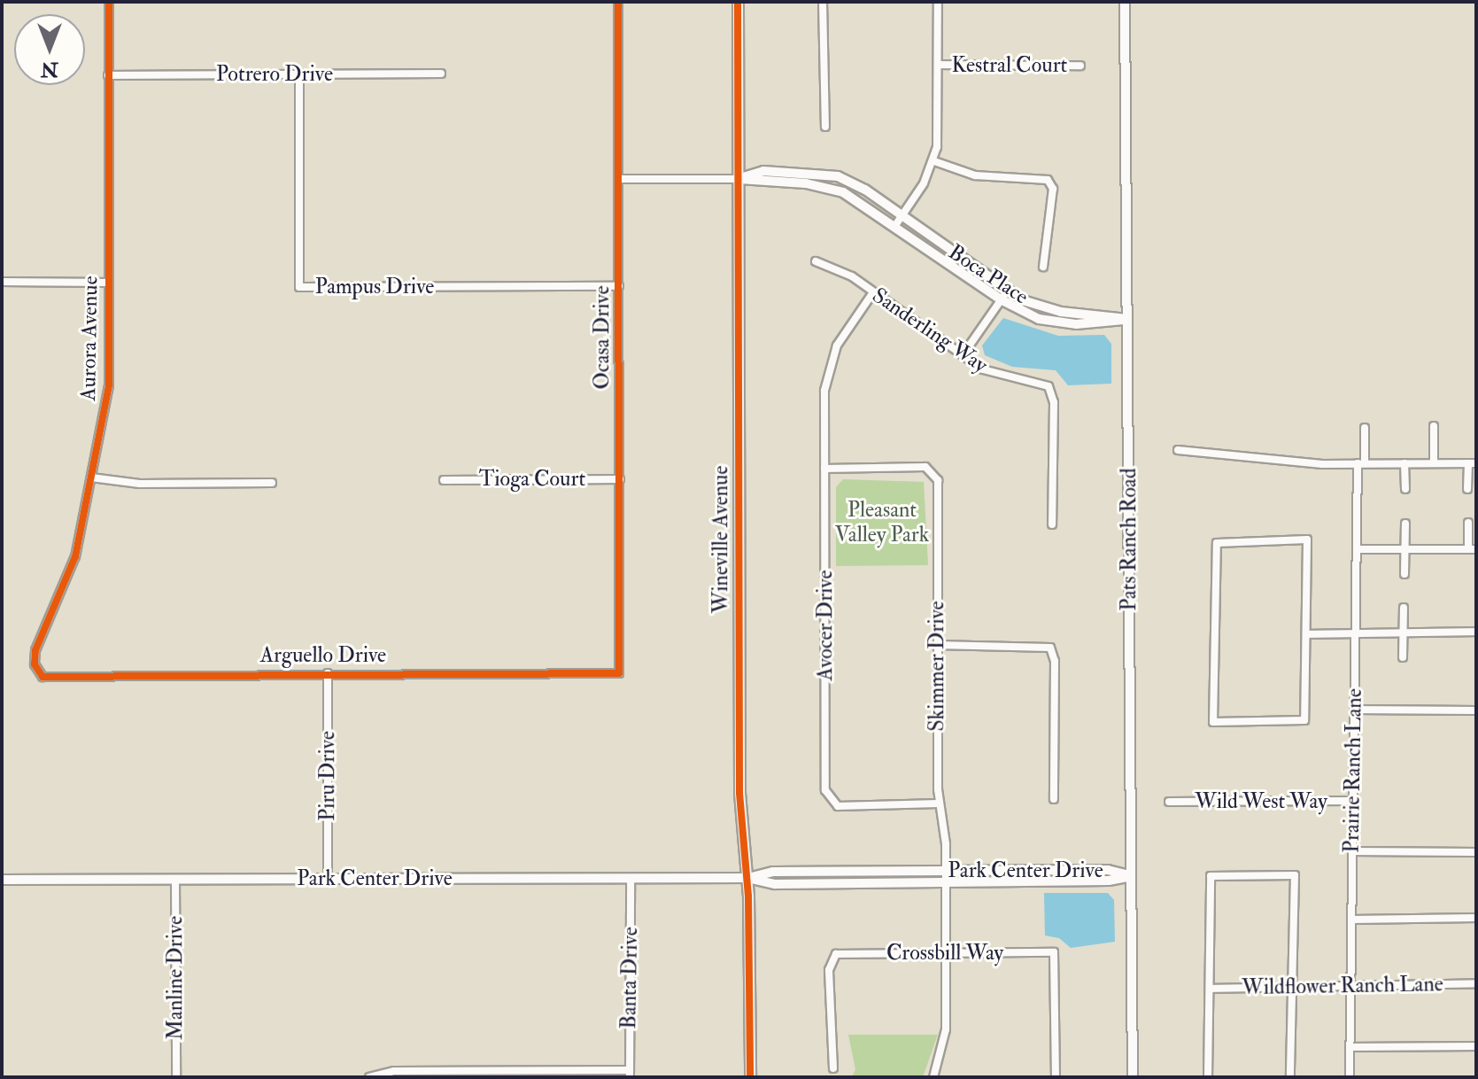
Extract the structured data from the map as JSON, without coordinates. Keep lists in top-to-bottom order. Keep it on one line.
{"streets":{"main road":["Wineville Avenue"],"street":["Kestral Court","Potrero Drive","Boca Place","Pampus Drive","Sanderling Way","Ocasa Drive","Aurora Avenue","Tioga Court","Pats Ranch Road","Avocer Drive","Arguello Drive","Skimmer Drive","Prairie Ranch Lane","Piru Drive","Wild West Way","Park Center Drive","Crossbill Way","Manline Drive","Banta Drive","Wildflower Ranch Lane"]},"crossings":[["Potrero Drive","Pampus Drive"],["Potrero Drive","Aurora Avenue"],["Boca Place","Ocasa Drive"],["Boca Place","Wineville Avenue"],["Boca Place","Pats Ranch Road"],["Pampus Drive","Ocasa Drive"],["Sanderling Way","Avocer Drive"],["Ocasa Drive","Tioga Court"],["Ocasa Drive","Arguello Drive"],["Aurora Avenue","Arguello Drive"],["Wineville Avenue","Park Center Drive"],["Pats Ranch Road","Park Center Drive"],["Avocer Drive","Skimmer Drive"],["Arguello Drive","Piru Drive"],["Skimmer Drive","Park Center Drive"],["Skimmer Drive","Crossbill Way"],["Prairie Ranch Lane","Wild West Way"],["Prairie Ranch Lane","Wildflower Ranch Lane"],["Piru Drive","Park Center Drive"],["Park Center Drive","Manline Drive"],["Park Center Drive","Banta Drive"]],"parks":["Pleasant Valley Park"],"north":"bottom"}
